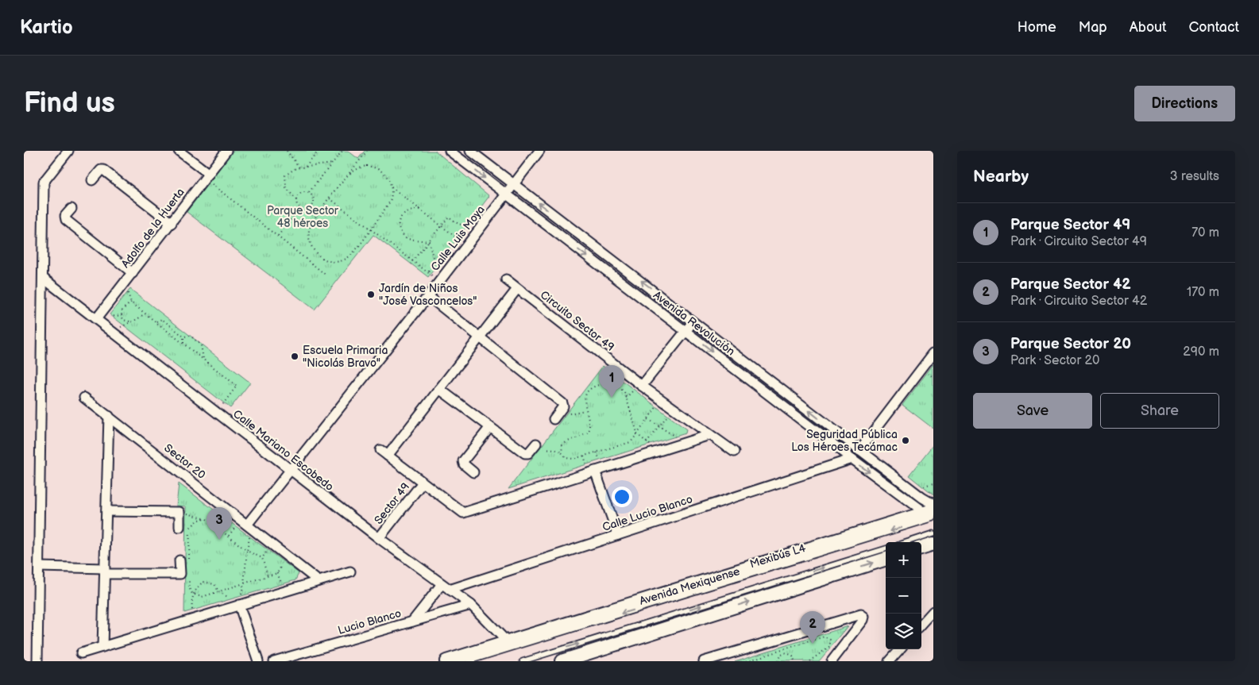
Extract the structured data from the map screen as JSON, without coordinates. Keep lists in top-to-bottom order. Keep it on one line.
{"streets":{"main road":["Avenida Mexiquense"],"street":["Adolfo de la Huerta","Calle Luis Moya","Circuito Sector 49","Avenida Revolución","Calle Mariano Escobedo","Sector 20","Sector 49","Calle Lucio Blanco","Lucio Blanco"],"lane":["Mexibús L4"]},"crossings":[["Adolfo de la Huerta","Calle Mariano Escobedo"],["Calle Luis Moya","Avenida Revolución"],["Calle Luis Moya","Calle Mariano Escobedo"],["Avenida Revolución","Calle Lucio Blanco"],["Avenida Revolución","Mexibús L4"],["Avenida Revolución","Avenida Mexiquense"],["Calle Mariano Escobedo","Sector 49"],["Calle Mariano Escobedo","Calle Lucio Blanco"],["Calle Mariano Escobedo","Avenida Mexiquense"],["Calle Mariano Escobedo","Lucio Blanco"],["Mexibús L4","Avenida Mexiquense"]],"parks":["Parque Sector 48 héroes"],"places":["Jardín de Niños \"José Vasconcelos\"","Escuela Primaria \"Nicolás Bravo\"","Seguridad Pública Los Héroes Tecámac"],"page":{"header":"Kartio","nav":["Home","Map","About","Contact"],"buttons":["Directions",["Save","Share"]],"title":"Find us","heading":["Nearby","3 results"],"list":[{"mark":"1","name":"Parque Sector 49","note":"Park · Circuito Sector 49","value":"70 m"},{"mark":"2","name":"Parque Sector 42","note":"Park · Circuito Sector 42","value":"170 m"},{"mark":"3","name":"Parque Sector 20","note":"Park · Sector 20","value":"290 m"}],"pins":["1","3","2"],"map_buttons":["+","−"]}}
